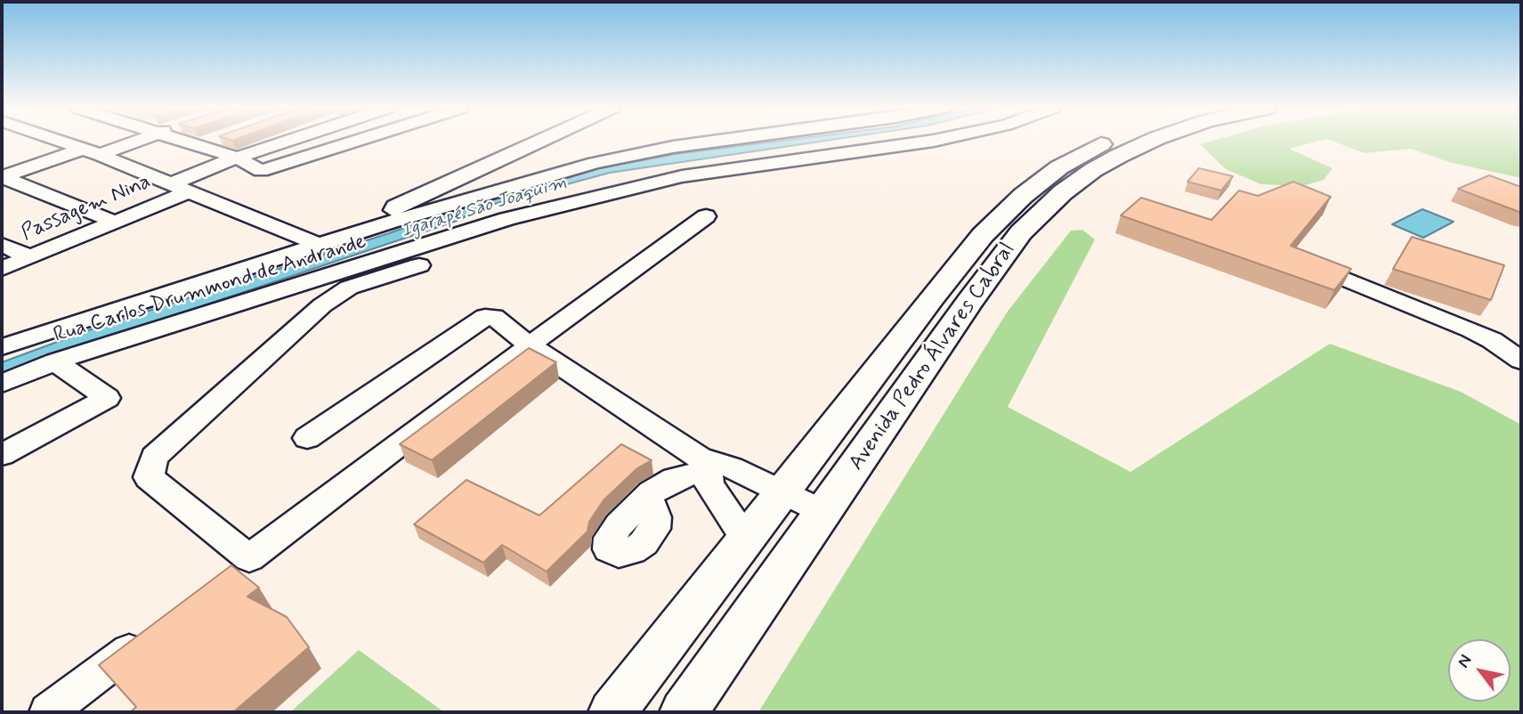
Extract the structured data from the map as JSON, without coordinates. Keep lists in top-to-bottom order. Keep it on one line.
{"streets":{"main road":["Avenida Pedro Álvares Cabral"],"street":["Passagem Nina","Rua Carlos Drummond de Andrande"]},"water":["Igarapé São Joaquim"],"north":"top left"}
